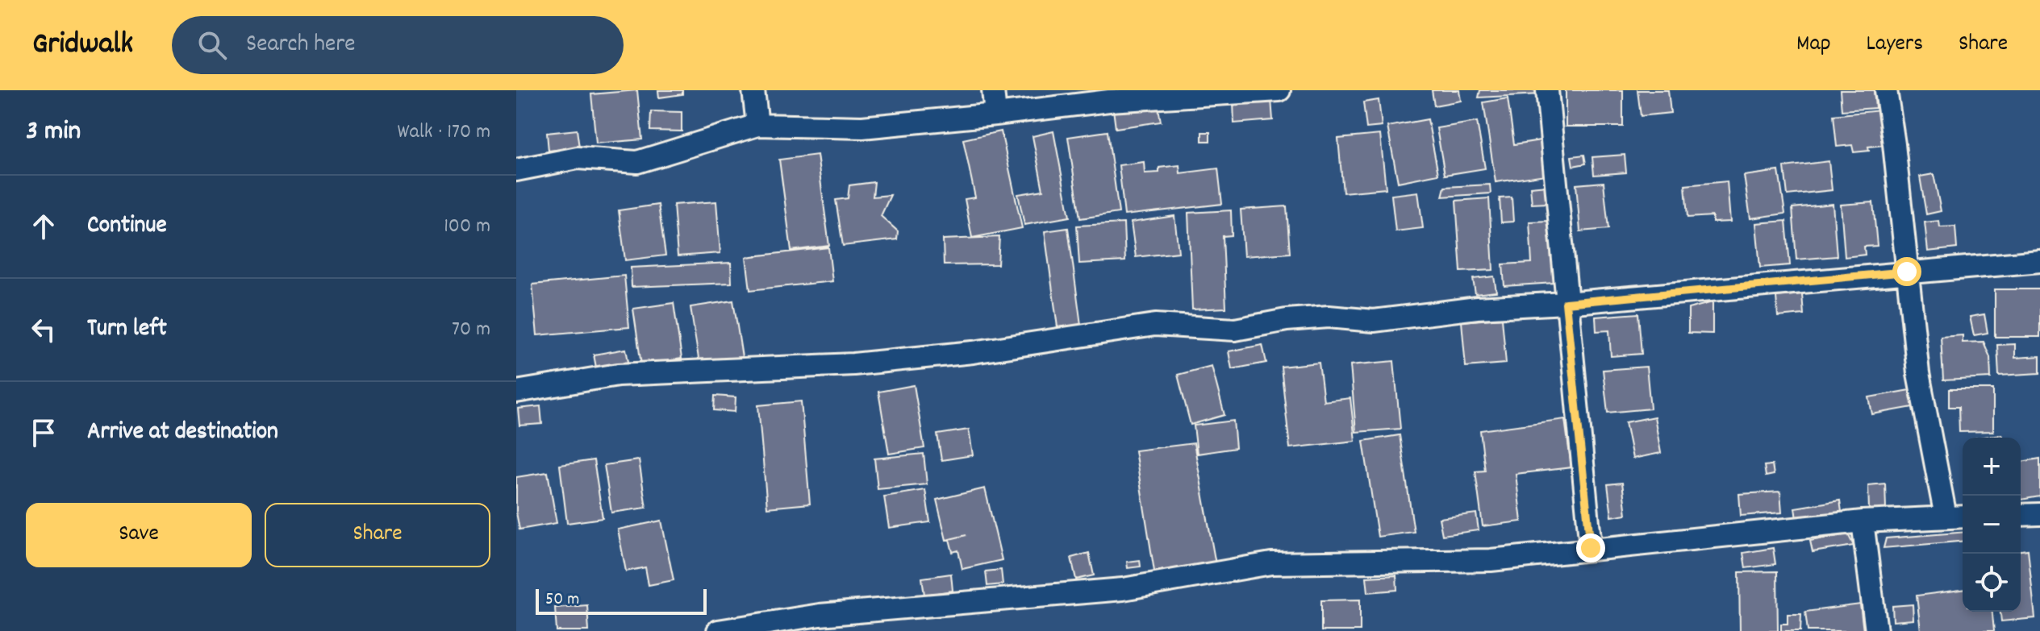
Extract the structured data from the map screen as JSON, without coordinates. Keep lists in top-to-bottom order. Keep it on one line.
{"scale_bar":"50 m","page":{"header":"Gridwalk","search":"Search here","nav":["Map","Layers","Share"],"heading":["3 min","Walk · 170 m"],"list":[["Continue","100 m"],["Turn left","70 m"],"Arrive at destination"],"map_buttons":["+","−"],"buttons":["Save","Share"],"scale":"50 m"}}
